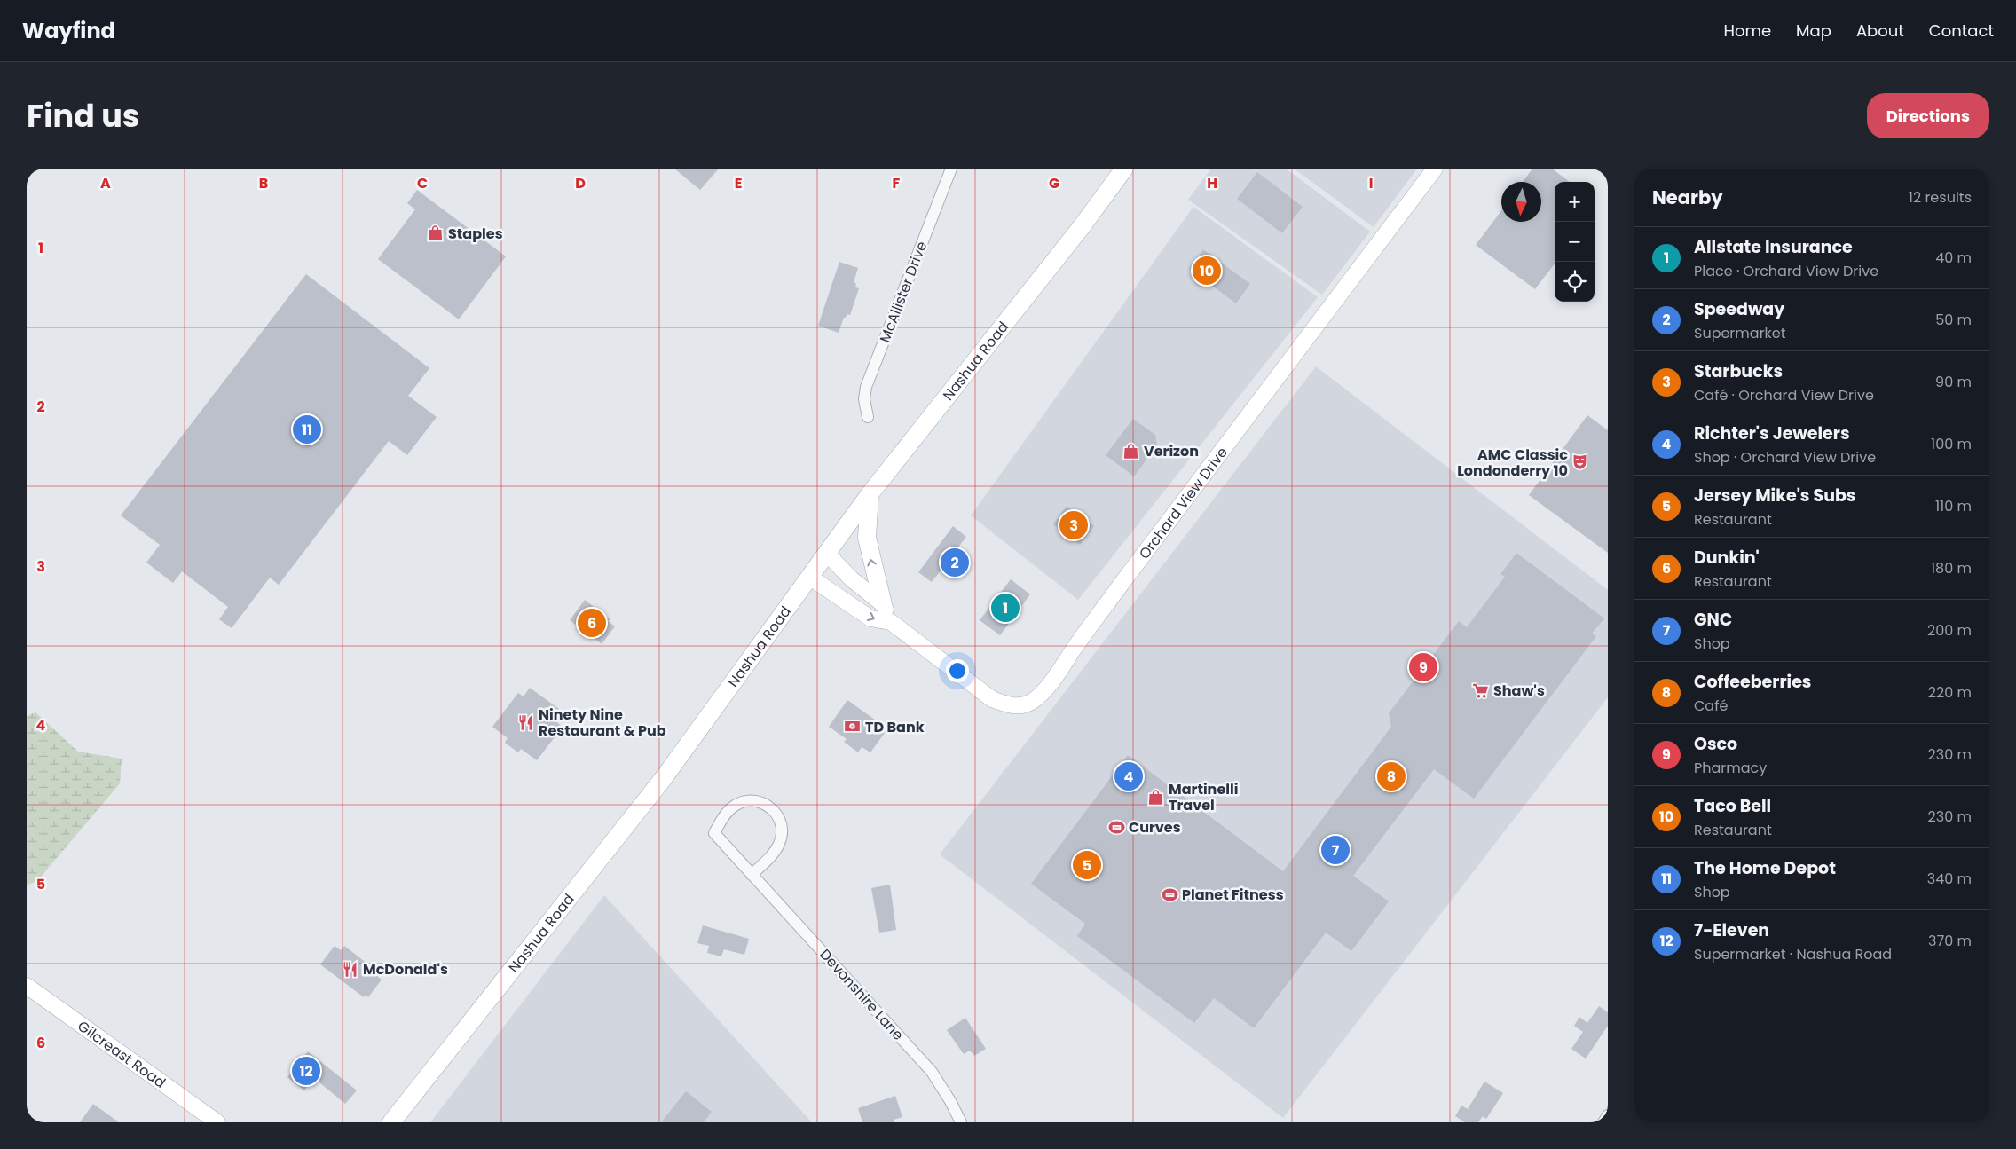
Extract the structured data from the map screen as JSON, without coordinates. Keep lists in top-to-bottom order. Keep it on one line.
{"streets":{"main road":["Nashua Road"],"street":["McAllister Drive","Orchard View Drive","Devonshire Lane","Gilcreast Road"]},"crossings":[["Nashua Road","Orchard View Drive"]],"places":{"shop":["Staples","Verizon","Martinelli Travel"],"theatre":["AMC Classic Londonderry 10"],"supermarket":["Shaw's"],"restaurant":["Ninety Nine Restaurant & Pub","McDonald's"],"bank":["TD Bank"],"sports":["Curves","Planet Fitness"]},"north":"bottom","page":{"header":"Wayfind","nav":["Home","Map","About","Contact"],"title":"Find us","buttons":"Directions","heading":["Nearby","12 results"],"map_buttons":["+","−"],"list":[{"mark":"1","name":"Allstate Insurance","note":"Place · Orchard View Drive","value":"40 m"},{"mark":"2","name":"Speedway","note":"Supermarket","value":"50 m"},{"mark":"3","name":"Starbucks","note":"Café · Orchard View Drive","value":"90 m"},{"mark":"4","name":"Richter's Jewelers","note":"Shop · Orchard View Drive","value":"100 m"},{"mark":"5","name":"Jersey Mike's Subs","note":"Restaurant","value":"110 m"},{"mark":"6","name":"Dunkin'","note":"Restaurant","value":"180 m"},{"mark":"7","name":"GNC","note":"Shop","value":"200 m"},{"mark":"8","name":"Coffeeberries","note":"Café","value":"220 m"},{"mark":"9","name":"Osco","note":"Pharmacy","value":"230 m"},{"mark":"10","name":"Taco Bell","note":"Restaurant","value":"230 m"},{"mark":"11","name":"The Home Depot","note":"Shop","value":"340 m"},{"mark":"12","name":"7-Eleven","note":"Supermarket · Nashua Road","value":"370 m"}],"pins":["10","11","3","2","1","6","9","4","8","7","5","12"]},"grid":{"columns":["A","B","C","D","E","F","G","H","I"],"rows":["1","2","3","4","5","6"]}}
